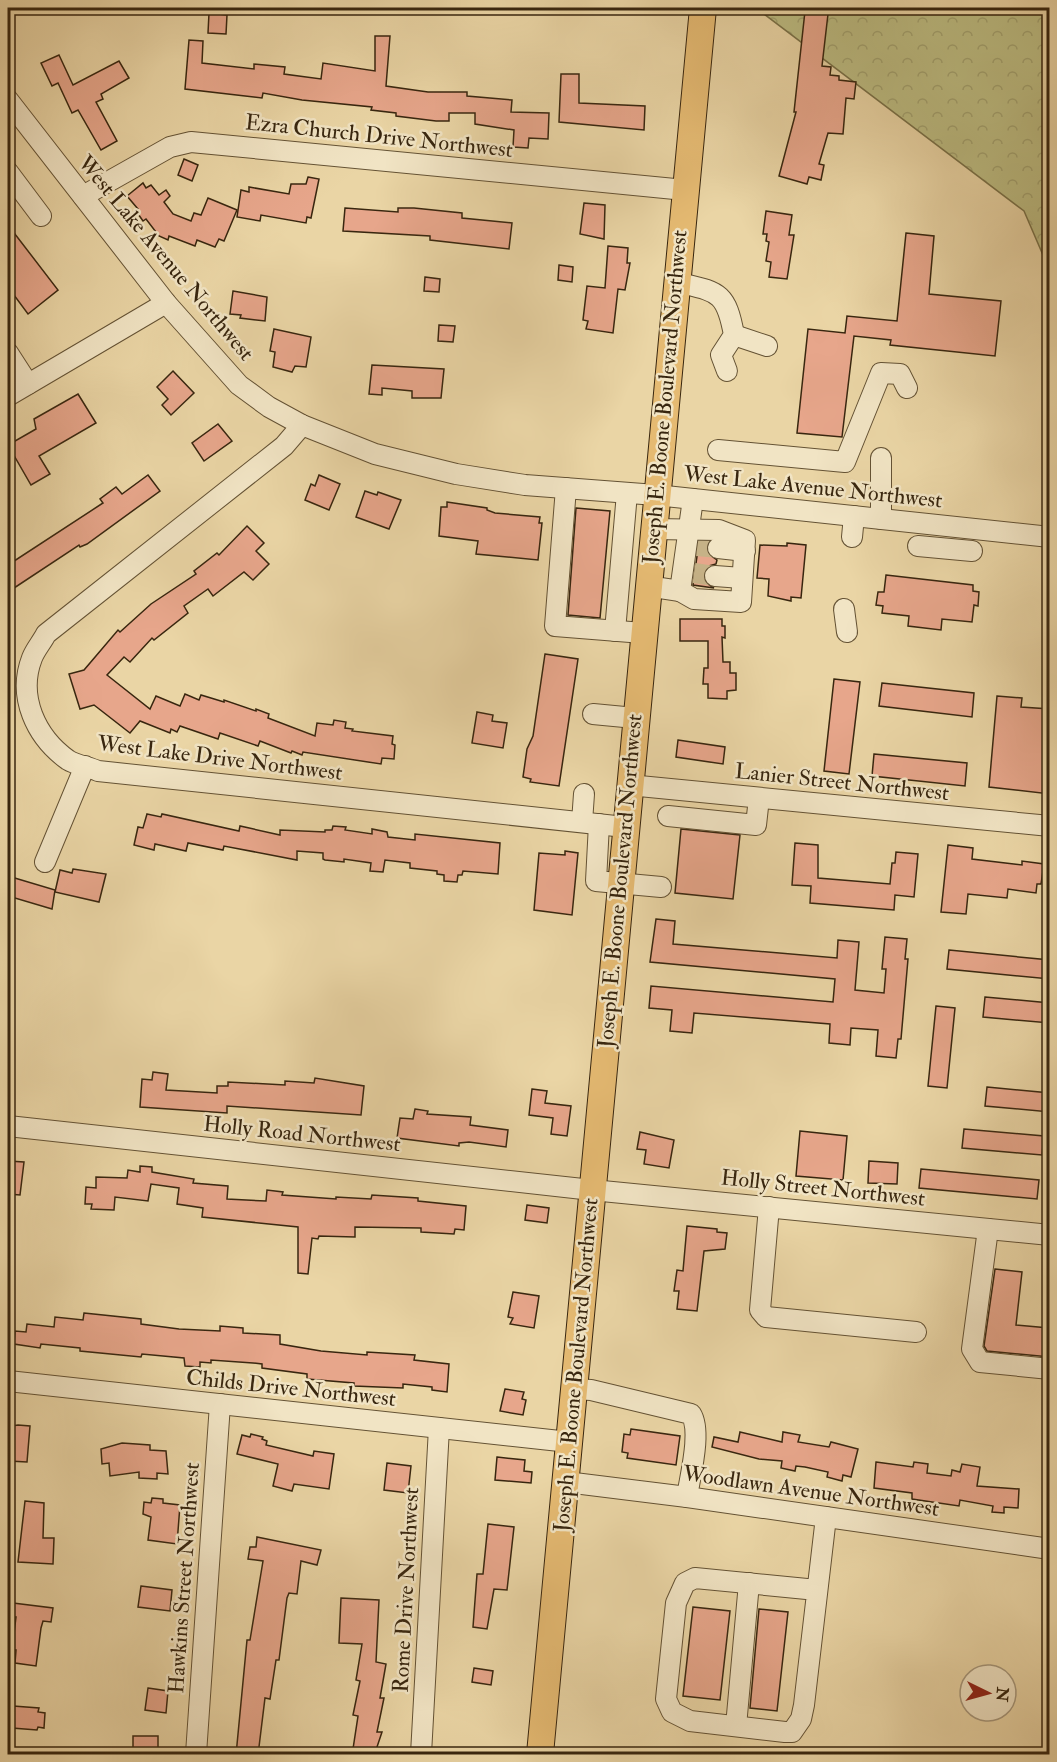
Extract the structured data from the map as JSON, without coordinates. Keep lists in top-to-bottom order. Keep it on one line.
{"streets":{"main road":["Joseph E. Boone Boulevard Northwest"],"street":["Ezra Church Drive Northwest","West Lake Avenue Northwest","West Lake Drive Northwest","Lanier Street Northwest","Holly Road Northwest","Holly Street Northwest","Childs Drive Northwest","Woodlawn Avenue Northwest","Hawkins Street Northwest","Rome Drive Northwest"]},"crossings":[["Ezra Church Drive Northwest","West Lake Avenue Northwest"],["Ezra Church Drive Northwest","Joseph E. Boone Boulevard Northwest"],["West Lake Avenue Northwest","Joseph E. Boone Boulevard Northwest"],["West Lake Avenue Northwest","West Lake Drive Northwest"],["Joseph E. Boone Boulevard Northwest","West Lake Drive Northwest"],["Joseph E. Boone Boulevard Northwest","Lanier Street Northwest"],["Joseph E. Boone Boulevard Northwest","Holly Road Northwest"],["Joseph E. Boone Boulevard Northwest","Holly Street Northwest"],["Joseph E. Boone Boulevard Northwest","Childs Drive Northwest"],["Joseph E. Boone Boulevard Northwest","Woodlawn Avenue Northwest"],["Holly Road Northwest","Holly Street Northwest"],["Childs Drive Northwest","Hawkins Street Northwest"],["Childs Drive Northwest","Rome Drive Northwest"]],"north":"right"}
